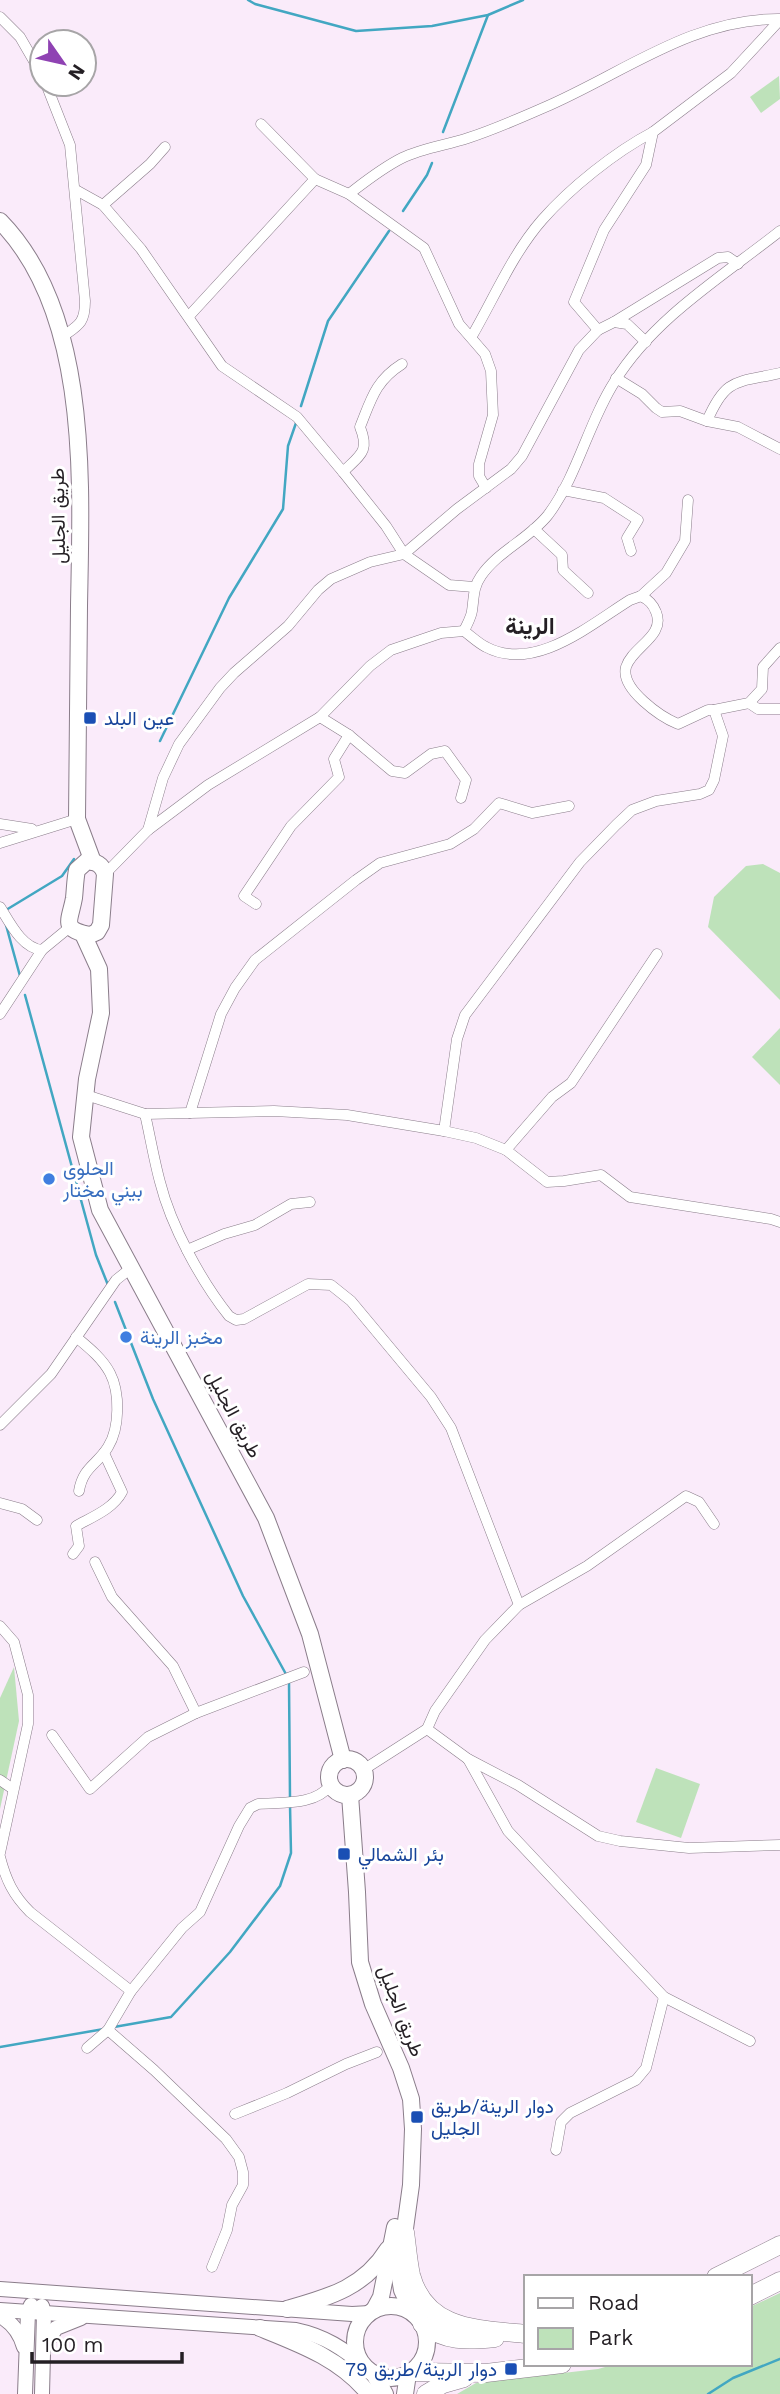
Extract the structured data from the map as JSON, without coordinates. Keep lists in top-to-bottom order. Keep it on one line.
{"streets":{"main road":["طريق الجليل"]},"districts":["الرينة"],"places":{"transit":["عين البلد","بئر الشمالي","دوار الرينة/طريق الجليل","دوار الرينة/طريق 79"],"other":["الحلوى بيني مختار","مخبز الرينة"]},"legend":["Road","Park"],"scale_bar":"100 m","north":"bottom right"}
